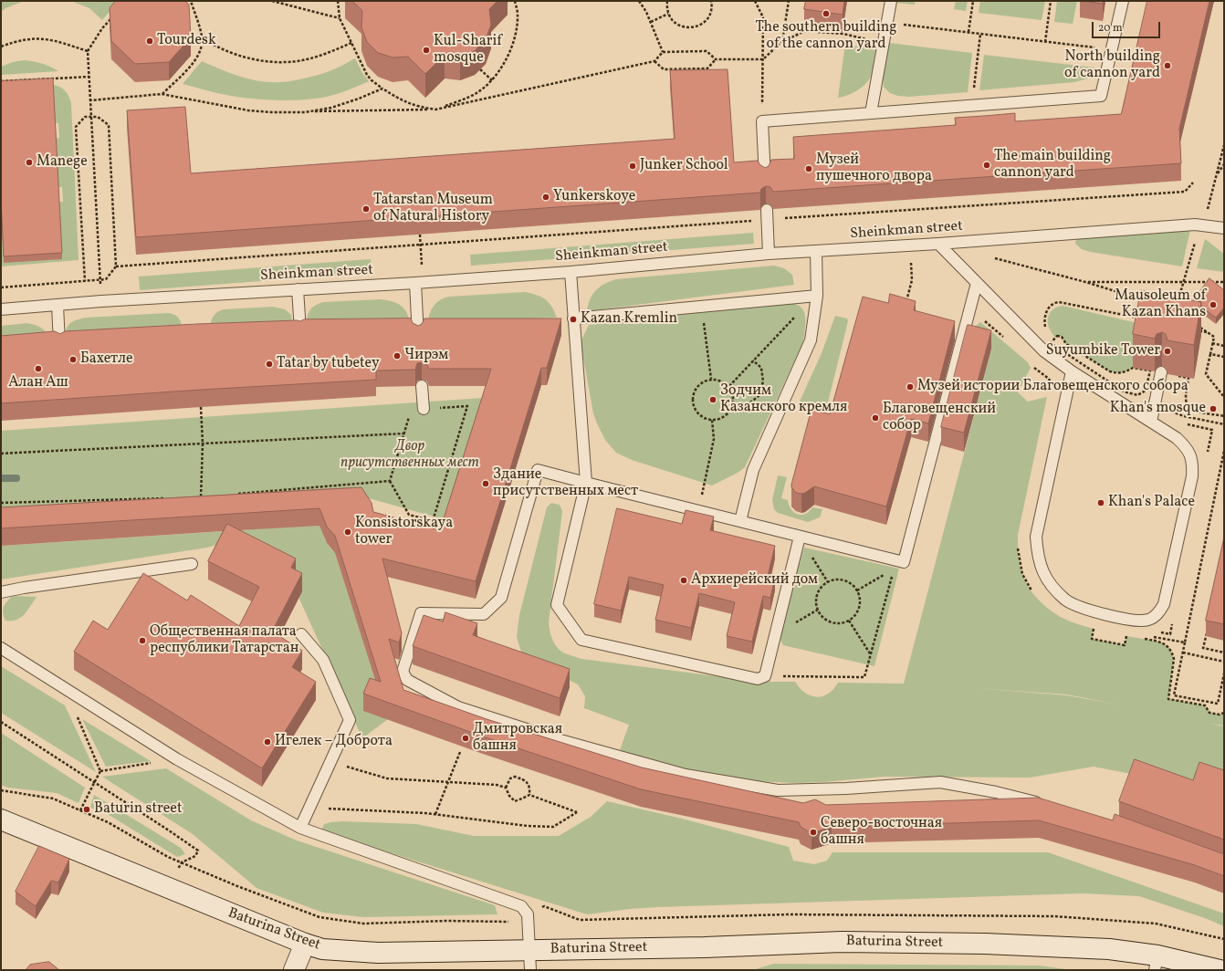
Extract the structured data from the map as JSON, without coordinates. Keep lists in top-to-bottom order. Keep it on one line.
{"streets":{"main road":["Baturina Street"],"lane":["Sheinkman street"]},"parks":["Двор присутственных мест"],"places":["The southern building of the cannon yard","Tourdesk","Kul-Sharif mosque","North building of cannon yard","Manege","The main building cannon yard","Junker School","Музей пушечного двора","Yunkerskoye","Tatarstan Museum of Natural History","Mausoleum of Kazan Khans","Kazan Kremlin","Suyumbike Tower","Чирэм","Бахетле","Tatar by tubetey","Алан Аш","Музей истории Благовещенского собора","Зодчим Казанского кремля","Khan's mosque","Благовещенский собор","Здание присутственных мест","Khan's Palace","Konsistorskaya tower","Архиерейский дом","Общественная палата республики Татарстан","Дмитровская башня","Игелек – Доброта","Baturin street","Северо-восточная башня"],"scale_bar":"20 m"}
